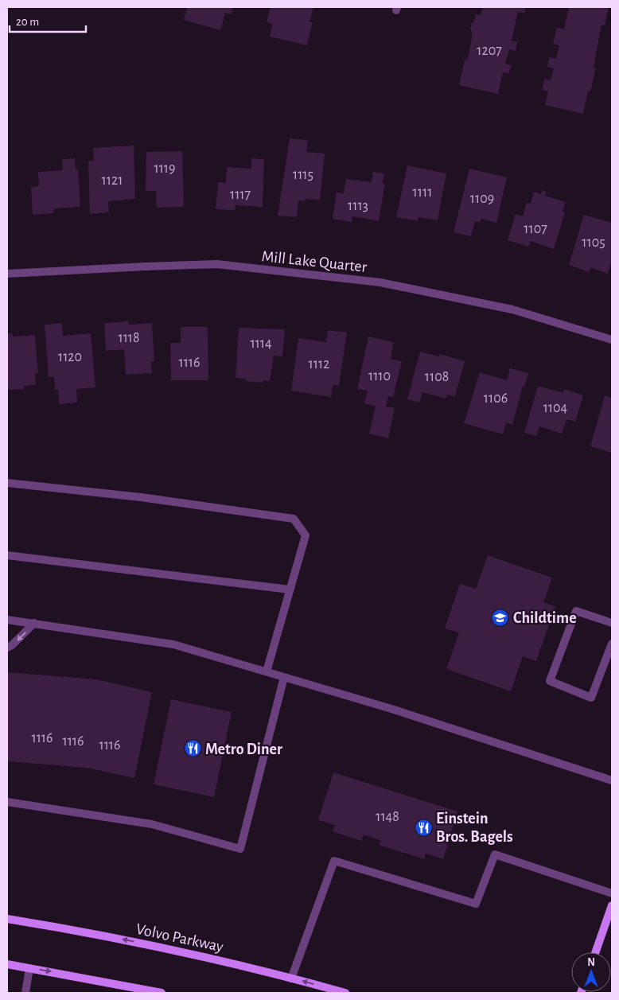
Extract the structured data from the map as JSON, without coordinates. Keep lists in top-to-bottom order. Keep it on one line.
{"streets":{"main road":["Volvo Parkway"],"street":["Mill Lake Quarter"]},"places":{"school or university":["Childtime"],"restaurant":["Metro Diner","Einstein Bros. Bagels"]},"house_numbers":["1207","1119","1115","1121","1111","1117","1109","1113","1107","1105","1118","1114","1120","1116","1112","1110","1108","1106","1104","1116","1116","1116","1148"],"scale_bar":"20 m","north":"top"}
